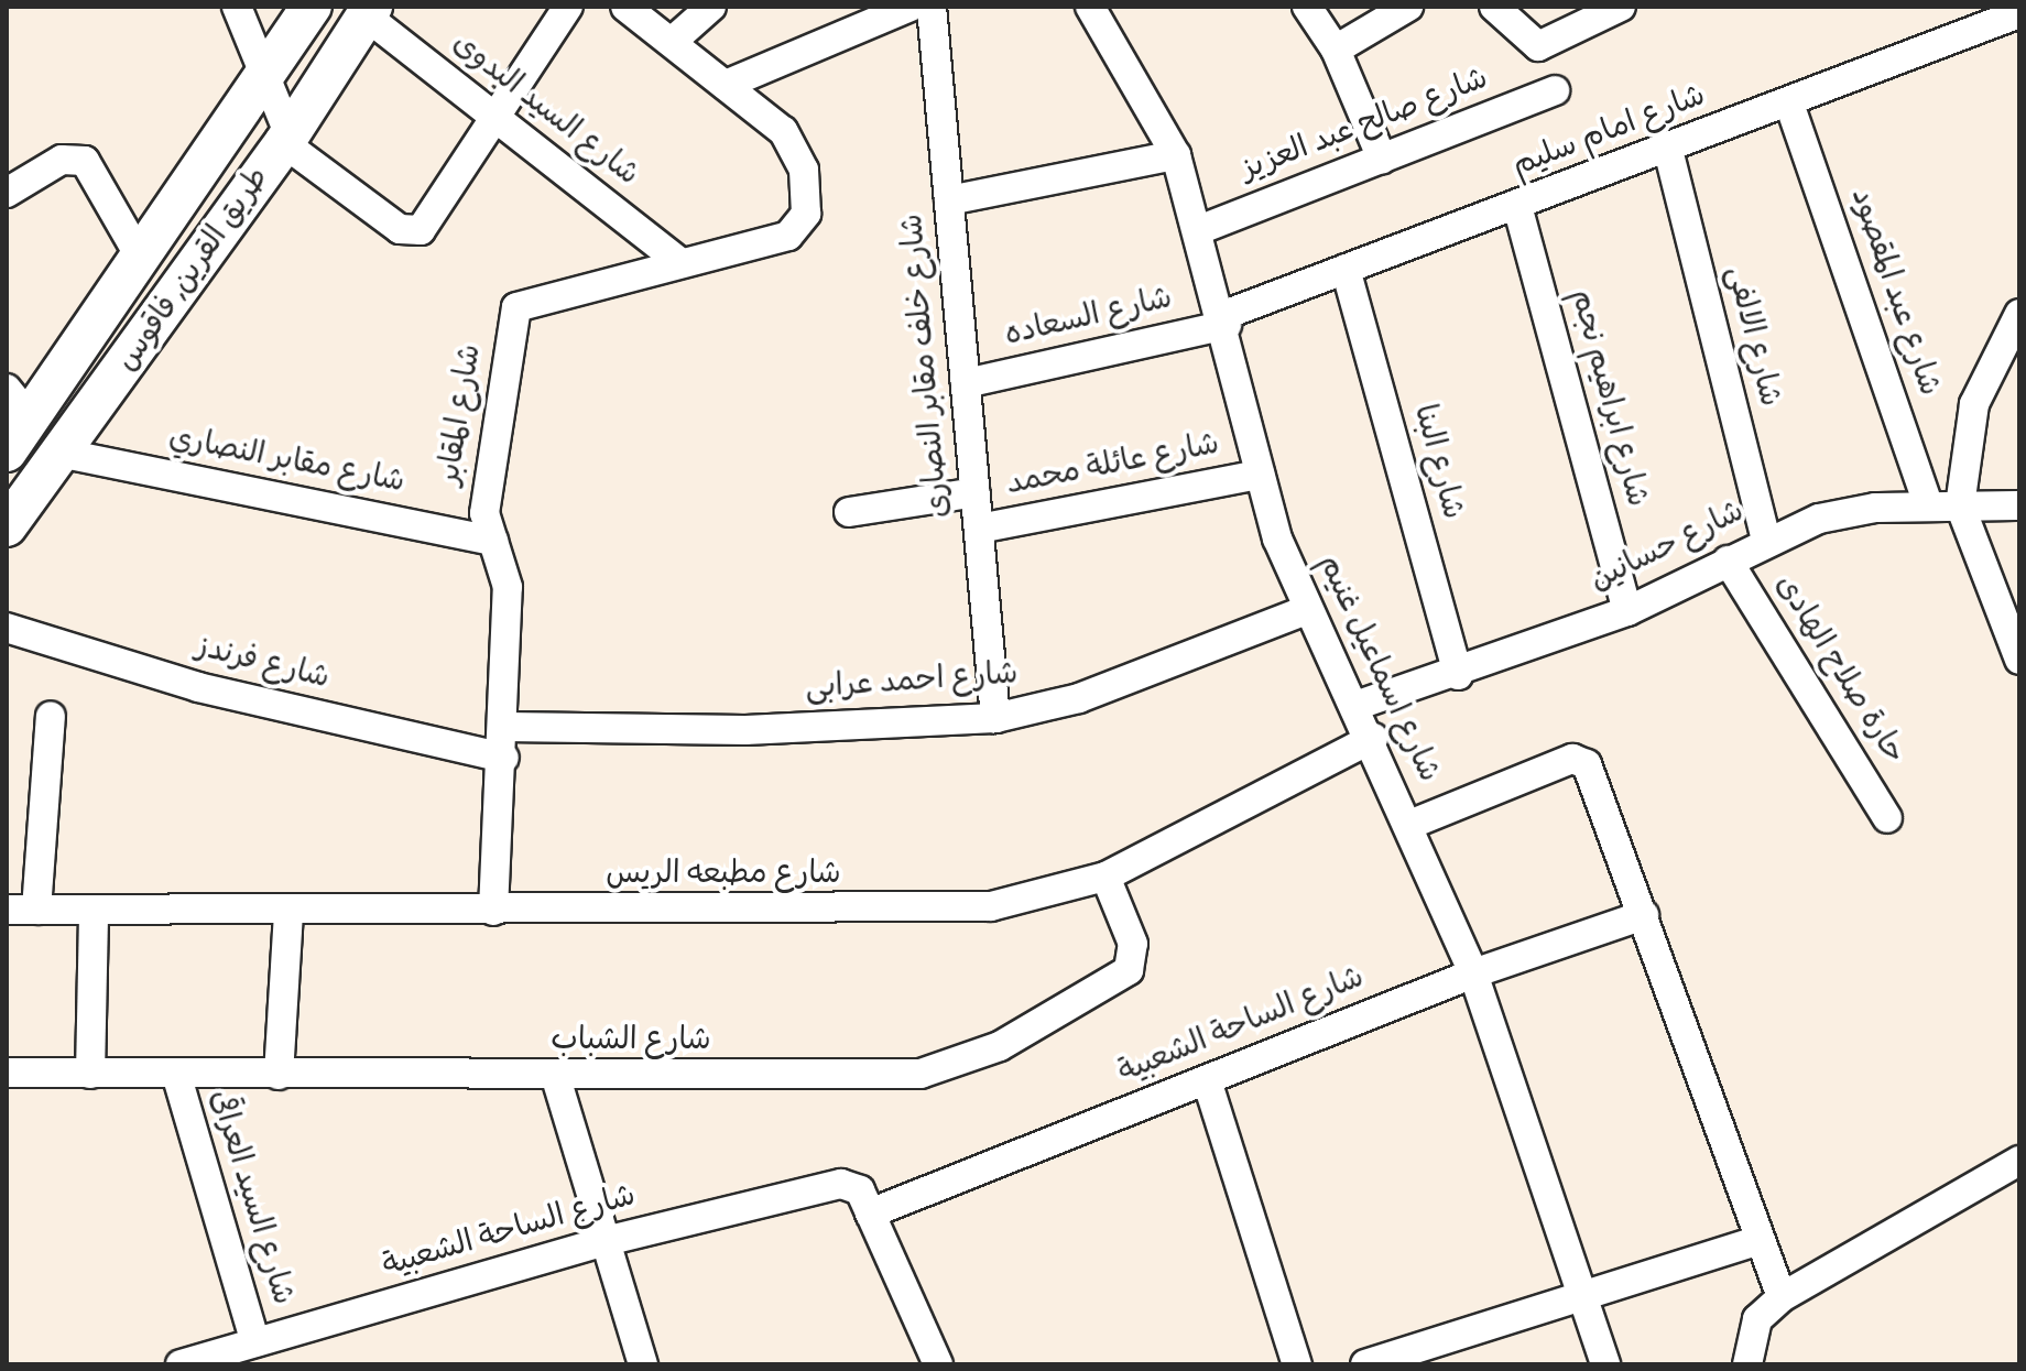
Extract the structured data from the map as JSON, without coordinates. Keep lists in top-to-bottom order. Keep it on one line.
{"streets":{"main road":["طريق القرين, فاقوس"],"street":["شارع السيد البدوى","شارع صالح عبد العزيز","شارع امام سليم","شارع عبد المقصود","شارع السعاده","شارع الالفى","شارع خلف مقابر النصارى","شارع ابراهيم نجم","شارع المقابر","شارع مقابر النصاري","شارع البنا","شارع عائلة محمد","شارع حسانين","شارع فرندز","شارع اسماعيل غنيم","حارة صلاح الهادى","شارع احمد عرابى","شارع مطبعه الريس","شارع الساحة الشعبية","شارع الشباب","شارع السيد العراقى"]},"crossings":[["شارع السيد البدوى","طريق القرين, فاقوس"],["شارع السيد البدوى","شارع المقابر"],["شارع صالح عبد العزيز","شارع اسماعيل غنيم"],["شارع امام سليم","شارع عبد المقصود"],["شارع امام سليم","شارع السعاده"],["شارع امام سليم","شارع الالفى"],["شارع امام سليم","شارع ابراهيم نجم"],["شارع امام سليم","شارع البنا"],["شارع امام سليم","شارع اسماعيل غنيم"],["طريق القرين, فاقوس","شارع مقابر النصاري"],["شارع عبد المقصود","شارع حسانين"],["شارع السعاده","شارع خلف مقابر النصارى"],["شارع السعاده","شارع اسماعيل غنيم"],["شارع الالفى","شارع حسانين"],["شارع خلف مقابر النصارى","شارع عائلة محمد"],["شارع خلف مقابر النصارى","شارع احمد عرابى"],["شارع ابراهيم نجم","شارع حسانين"],["شارع المقابر","شارع مقابر النصاري"],["شارع المقابر","شارع فرندز"],["شارع المقابر","شارع احمد عرابى"],["شارع المقابر","شارع مطبعه الريس"],["شارع البنا","شارع حسانين"],["شارع عائلة محمد","شارع اسماعيل غنيم"],["شارع حسانين","شارع اسماعيل غنيم"],["شارع حسانين","حارة صلاح الهادى"],["شارع اسماعيل غنيم","شارع احمد عرابى"],["شارع اسماعيل غنيم","شارع مطبعه الريس"],["شارع اسماعيل غنيم","شارع الساحة الشعبية"],["شارع مطبعه الريس","شارع الشباب"],["شارع الساحة الشعبية","شارع السيد العراقى"],["شارع الشباب","شارع السيد العراقى"]]}
